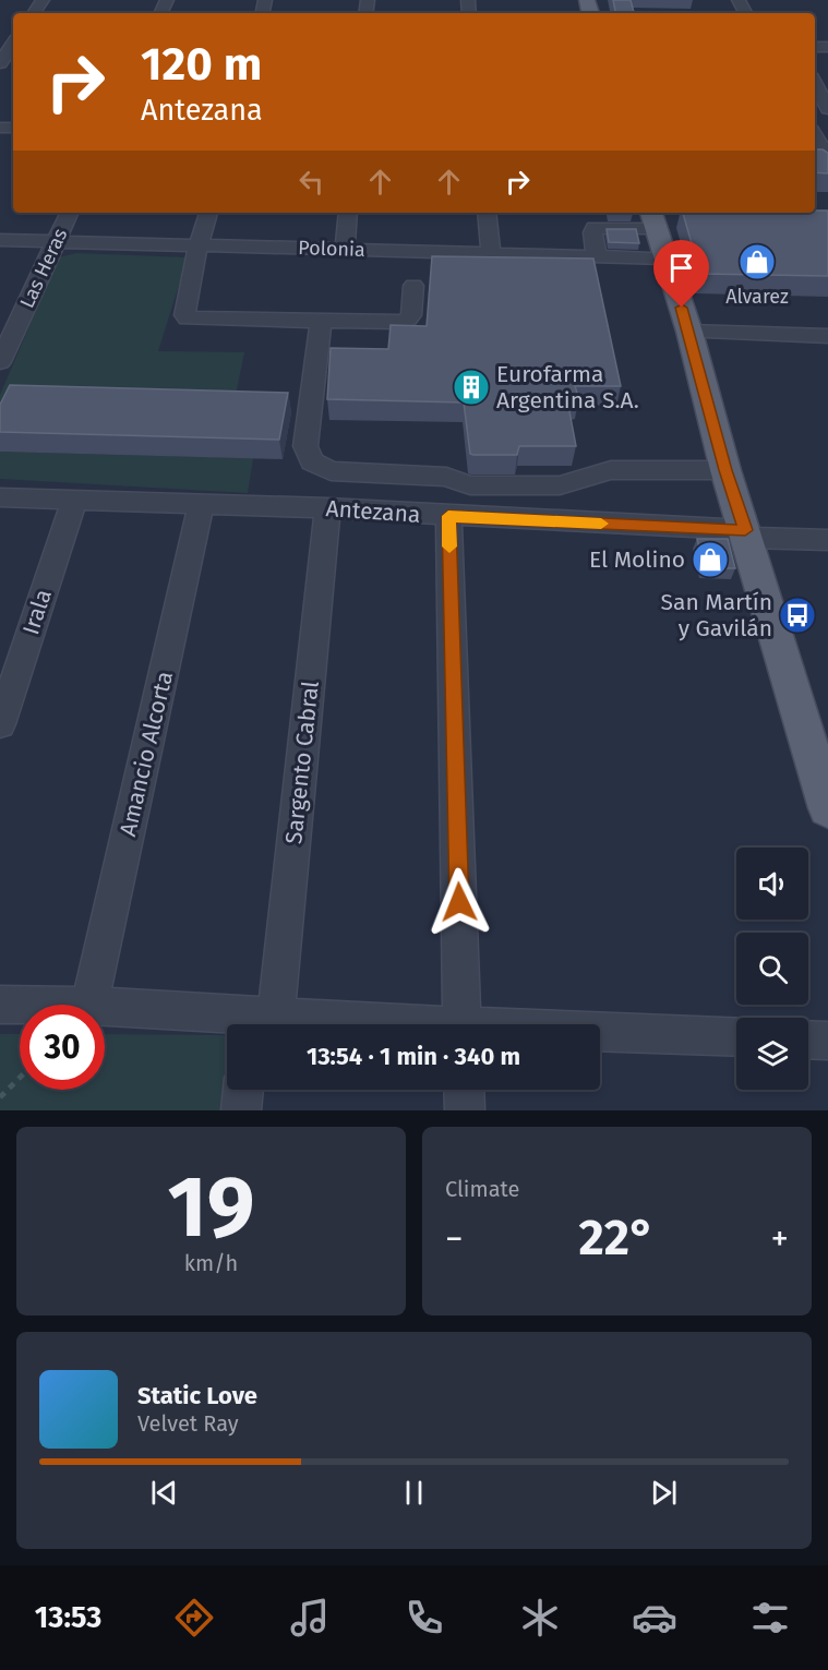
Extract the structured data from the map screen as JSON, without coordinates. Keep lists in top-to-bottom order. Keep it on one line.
{"streets":{"street":["Polonia","Las Heras","Antezana","Irala","Amancio Alcorta","Sargento Cabral"]},"crossings":[["Polonia","Las Heras"],["Antezana","Irala"],["Antezana","Amancio Alcorta"],["Antezana","Sargento Cabral"]],"places":{"shop":["Alvarez","El Molino"],"building":["Eurofarma Argentina S.A."],"bus stop":["San Martín y Gavilán"]},"page":{"turn":["120 m","Antezana"],"limit":"30","trip":"13:54 · 1 min · 340 m","tile":[["19","km/h"],"Climate"],"heat":["−","22°","+"],"song":["Static Love","Velvet Ray"],"tabs":"13:53"}}
